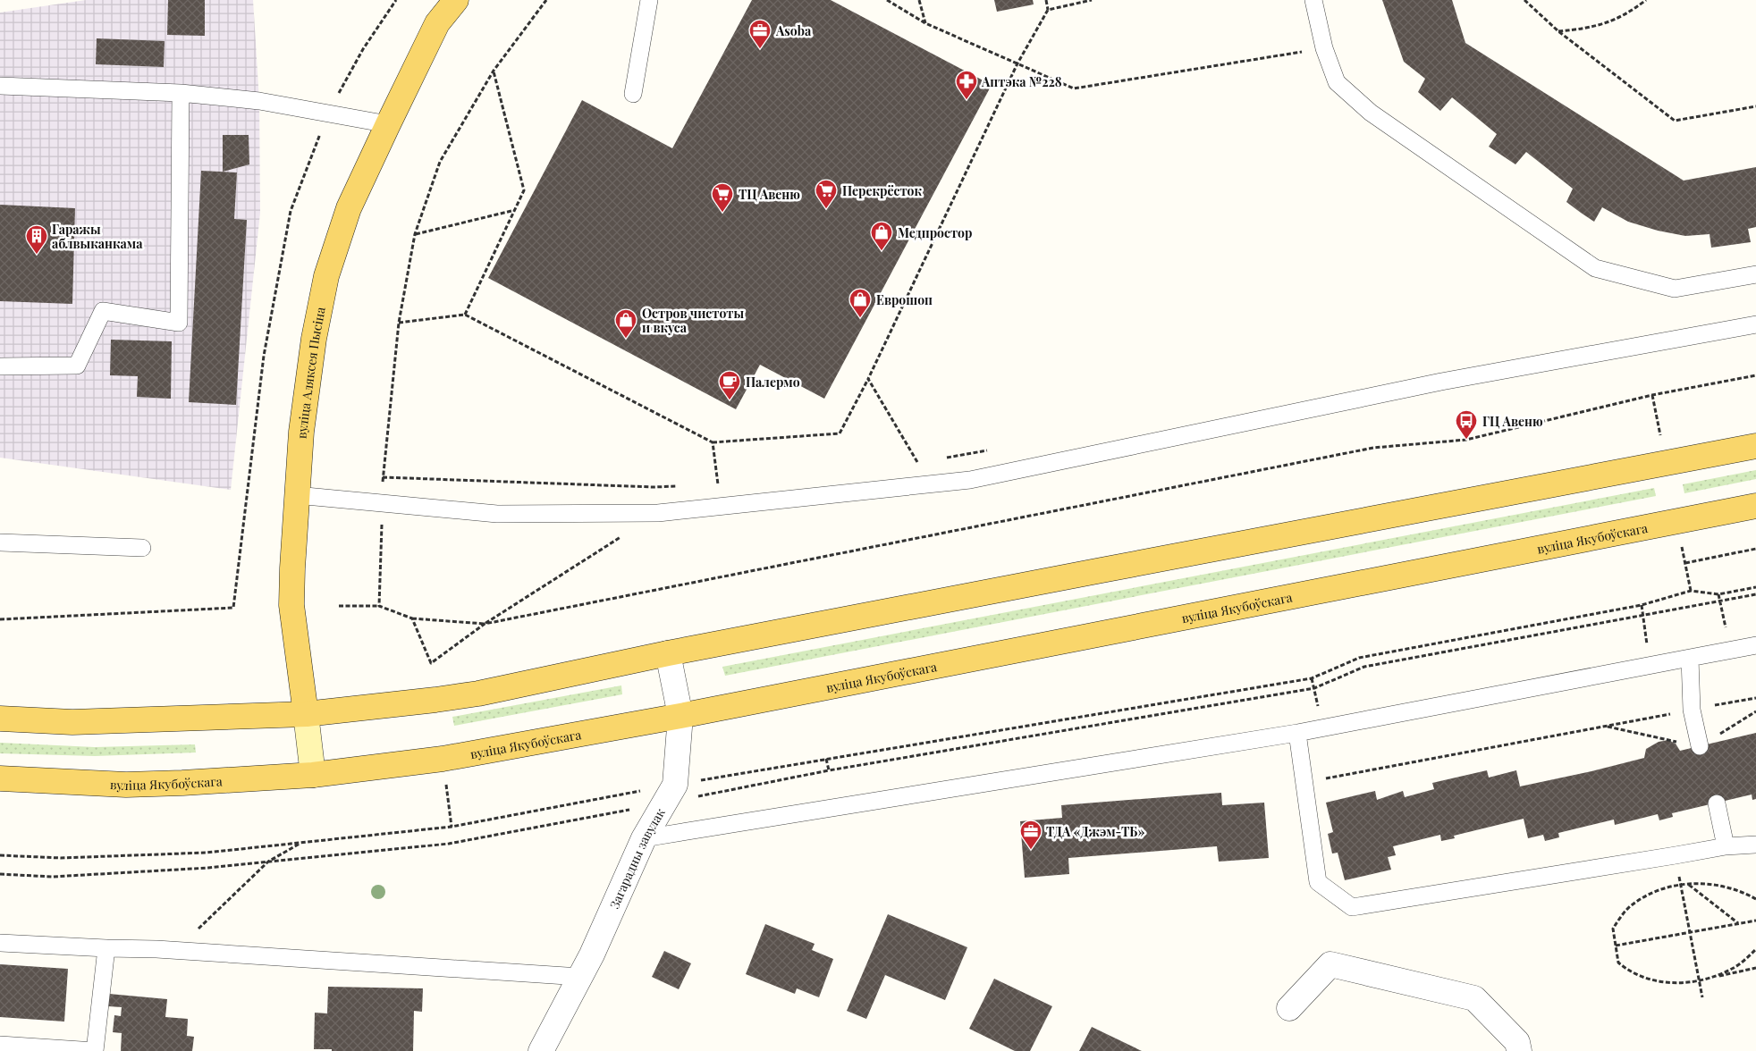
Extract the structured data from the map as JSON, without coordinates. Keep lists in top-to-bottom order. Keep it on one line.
{"streets":{"main road":["вуліца Аляксея Пысіна","вуліца Якубоўскага"],"street":["Загарадны завулак"]},"crossings":[["вуліца Аляксея Пысіна","вуліца Якубоўскага"],["вуліца Якубоўскага","Загарадны завулак"]],"places":{"office":["Asoba","ТДА «Джэм-ТБ»"],"pharmacy":["Аптэка №228"],"supermarket":["Перекрёсток","ТЦ Авеню"],"shop":["Медпростор","Еврошоп","Остров чистоты и вкуса"],"building":["Гаражы аблвыканкама"],"cafe":["Палермо"],"bus stop":["ГЦ Авеню"]}}
